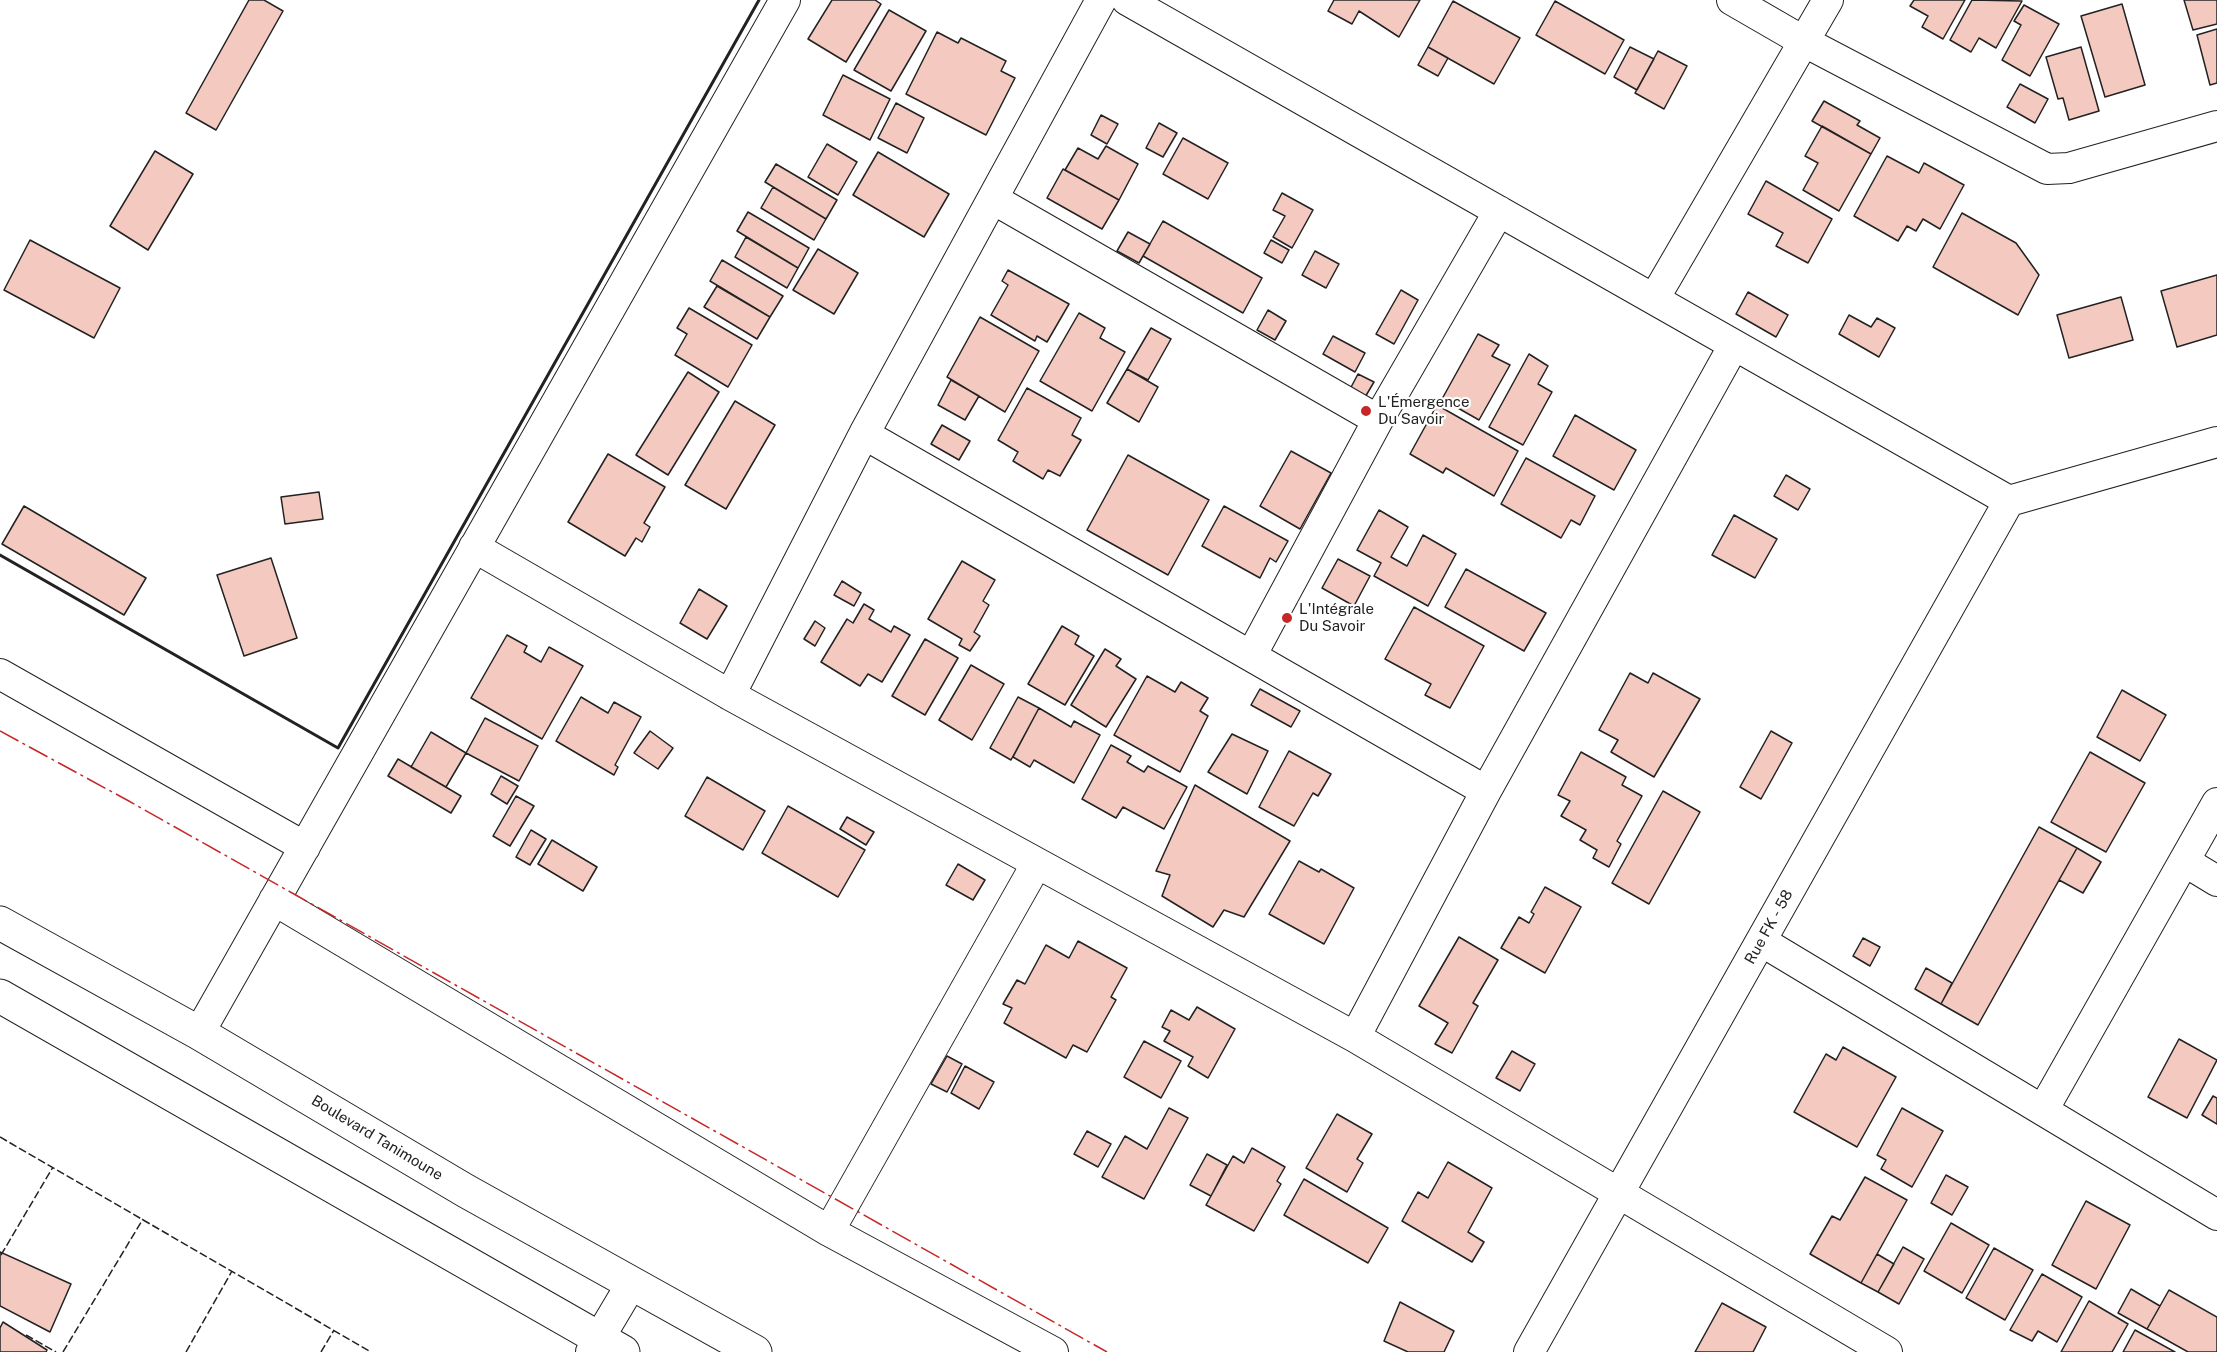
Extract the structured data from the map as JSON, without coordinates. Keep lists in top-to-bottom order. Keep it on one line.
{"streets":{"main road":["Boulevard Tanimoune"],"street":["Rue FK - 58"]},"places":["L'Émergence Du Savoir","L'Intégrale Du Savoir"]}
